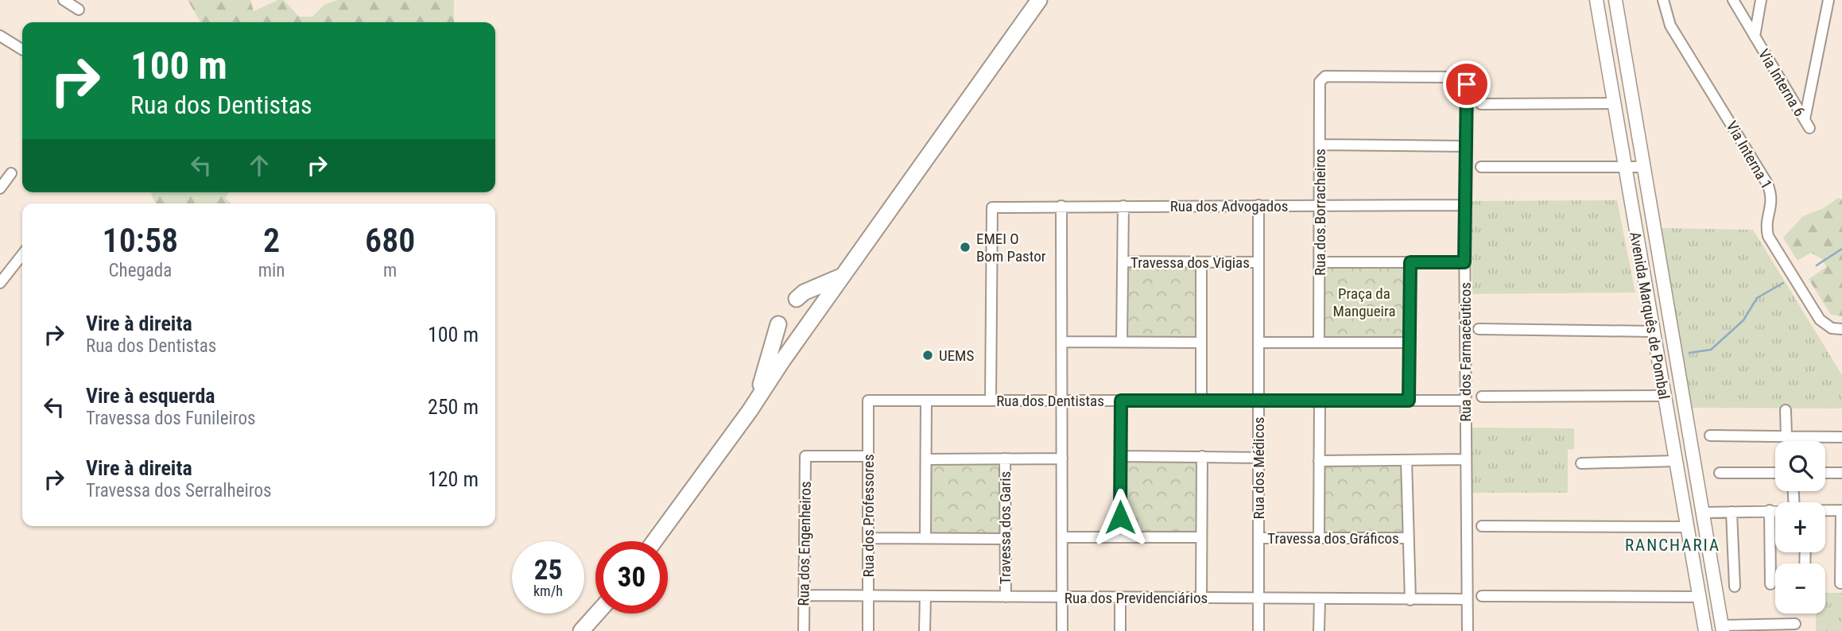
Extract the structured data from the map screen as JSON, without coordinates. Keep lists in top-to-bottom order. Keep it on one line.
{"streets":{"main road":["Avenida Marquês de Pombal"],"street":["Via Interna 6","Via Interna 1","Rua dos Advogados","Rua dos Borracheiros","Travessa dos Vigias","Rua dos Farmacêuticos","Rua dos Dentistas","Rua dos Médicos","Rua dos Professores","Travessa dos Garis","Travessa dos Gráficos","Rua dos Engenheiros","Rua dos Previdenciários"]},"crossings":[["Rua dos Advogados","Rua dos Borracheiros"],["Rua dos Advogados","Rua dos Farmacêuticos"],["Rua dos Advogados","Rua dos Dentistas"],["Rua dos Advogados","Rua dos Médicos"],["Rua dos Borracheiros","Rua dos Farmacêuticos"],["Travessa dos Vigias","Rua dos Médicos"],["Rua dos Farmacêuticos","Rua dos Dentistas"],["Rua dos Farmacêuticos","Rua dos Previdenciários"],["Rua dos Dentistas","Rua dos Médicos"],["Rua dos Dentistas","Rua dos Professores"],["Rua dos Médicos","Travessa dos Gráficos"],["Rua dos Médicos","Rua dos Previdenciários"],["Rua dos Professores","Rua dos Engenheiros"],["Rua dos Professores","Rua dos Previdenciários"],["Travessa dos Garis","Rua dos Previdenciários"],["Rua dos Engenheiros","Rua dos Previdenciários"]],"districts":["RANCHARIA"],"parks":["Praça da Mangueira"],"places":["EMEI O Bom Pastor","UEMS"],"page":{"turn":["100 m","Rua dos Dentistas"],"eta":["10:58","Chegada","2","min","680","m"],"list":[{"name":"Vire à direita","note":"Rua dos Dentistas","value":"100 m"},{"name":"Vire à esquerda","note":"Travessa dos Funileiros","value":"250 m"},{"name":"Vire à direita","note":"Travessa dos Serralheiros","value":"120 m"}],"map_buttons":["+","−"],"speed":"25 km/h","limit":"30"}}
